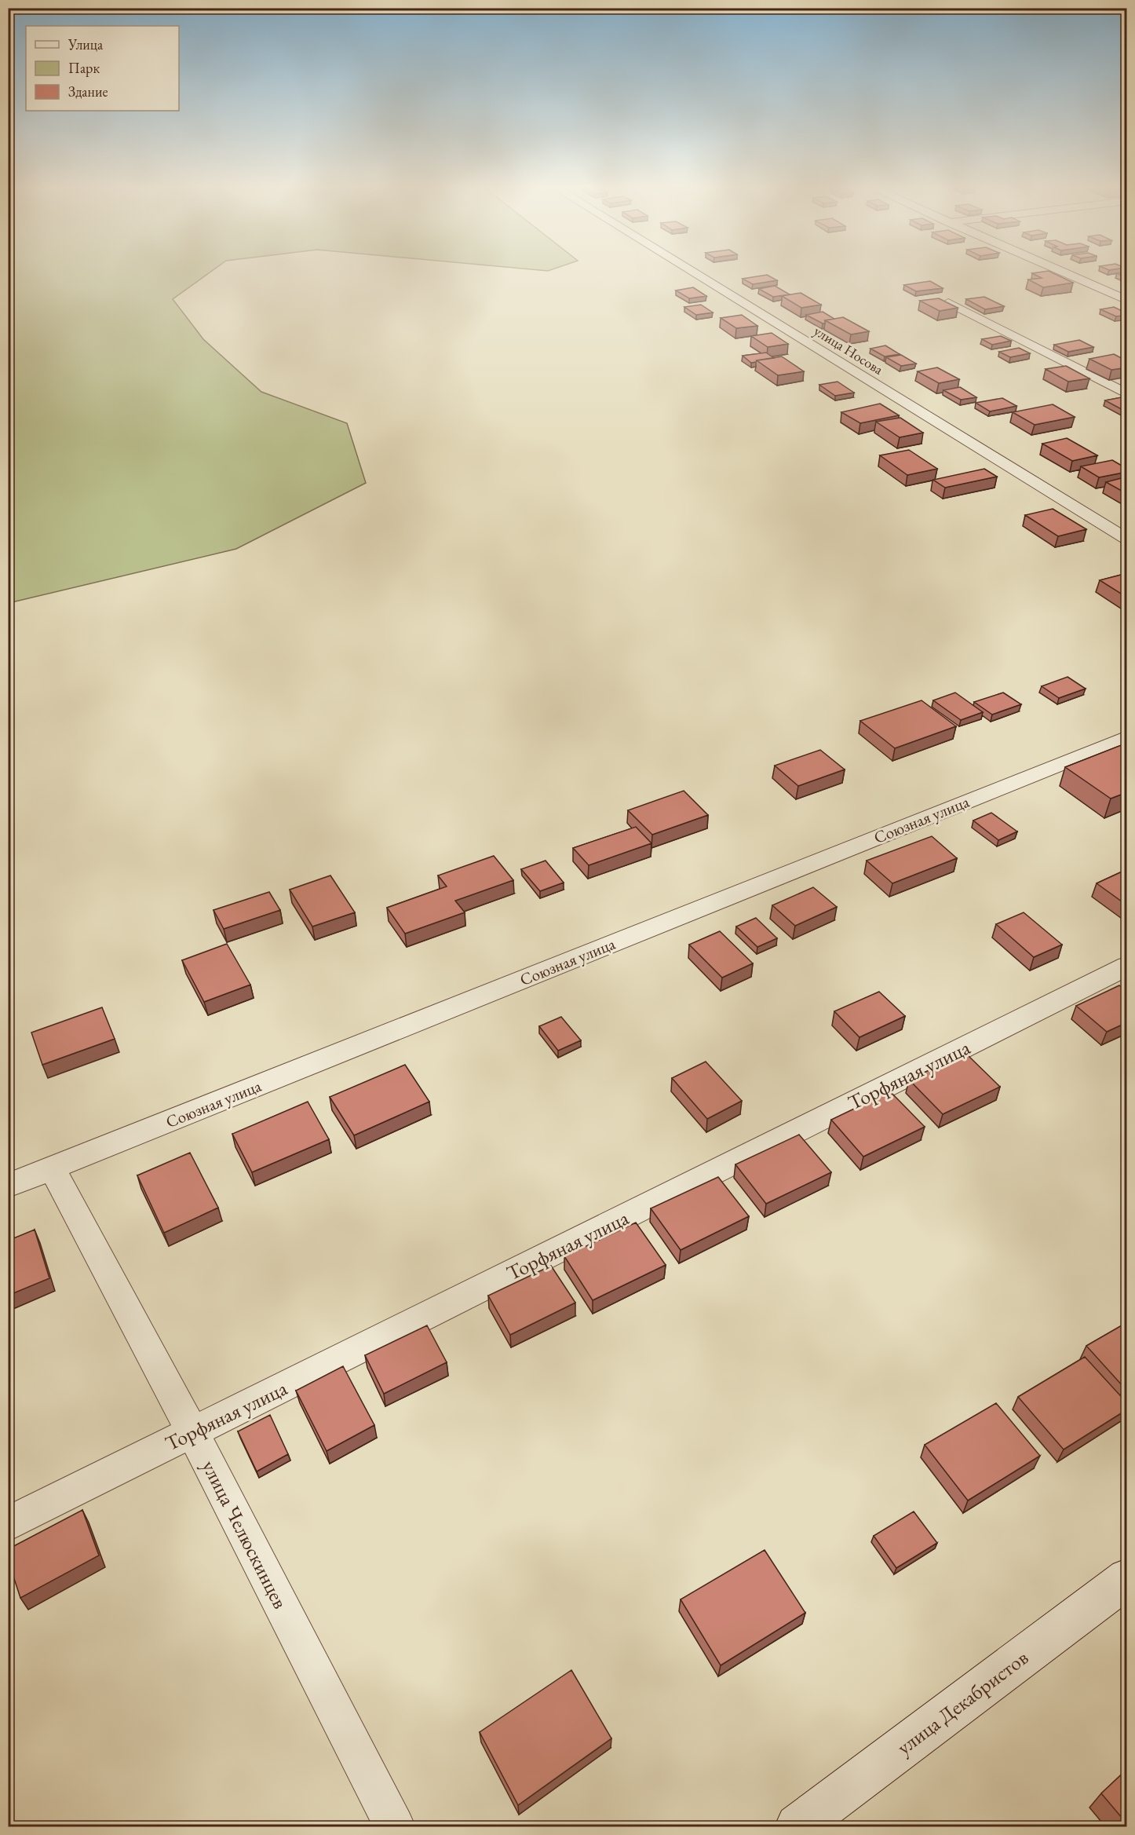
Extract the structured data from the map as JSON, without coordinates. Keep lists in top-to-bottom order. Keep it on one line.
{"streets":{"street":["улица Носова","Союзная улица","Торфяная улица","улица Челюскинцев","улица Декабристов"]},"crossings":[["Союзная улица","улица Челюскинцев"],["Торфяная улица","улица Челюскинцев"]],"legend":["Улица","Парк","Здание"]}
